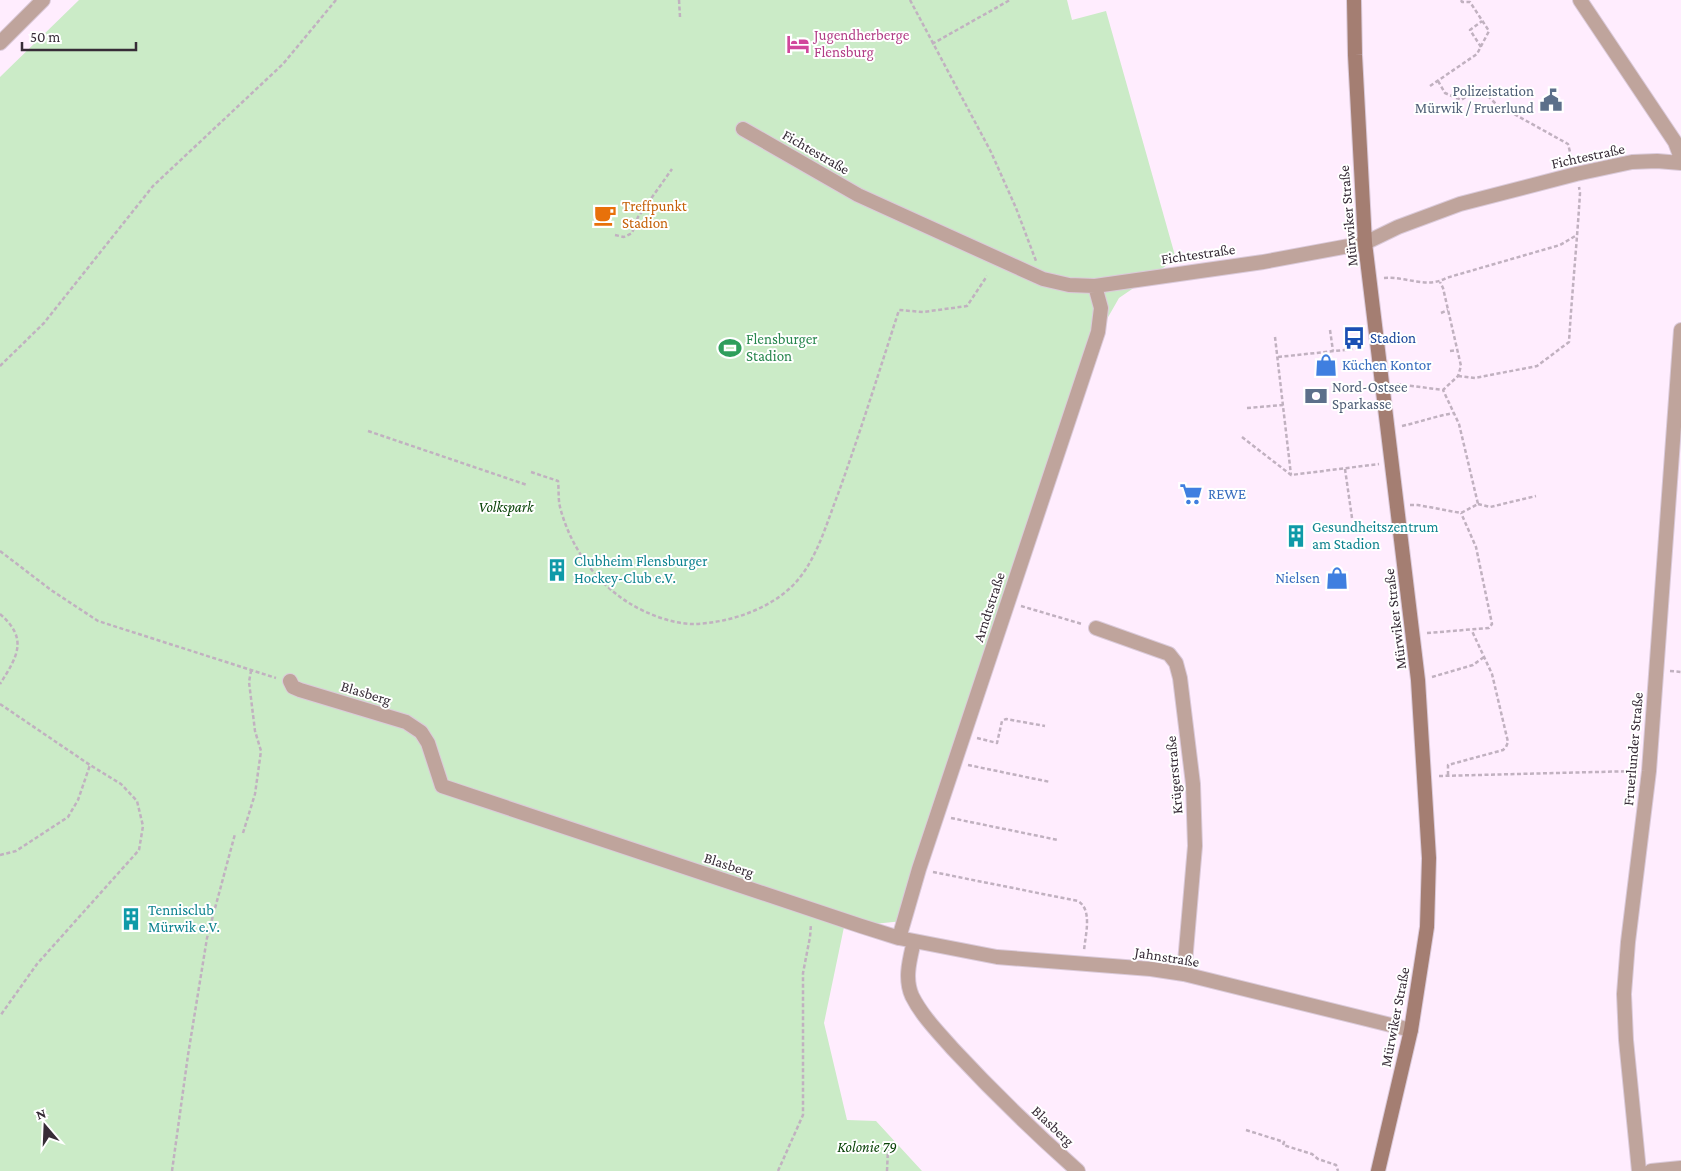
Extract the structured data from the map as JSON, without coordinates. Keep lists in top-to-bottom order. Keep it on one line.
{"streets":{"main road":["Mürwiker Straße"],"street":["Fichtestraße","Arndtstraße","Blasberg","Fruerlunder Straße","Krügerstraße","Jahnstraße"]},"crossings":[["Fichtestraße","Mürwiker Straße"],["Fichtestraße","Arndtstraße"],["Mürwiker Straße","Jahnstraße"],["Arndtstraße","Blasberg"],["Blasberg","Jahnstraße"],["Krügerstraße","Jahnstraße"]],"parks":["Volkspark","Kolonie 79"],"places":{"hotel":["Jugendherberge Flensburg"],"public building":["Polizeistation Mürwik / Fruerlund"],"cafe":["Treffpunkt Stadion"],"bus stop":["Stadion"],"sports":["Flensburger Stadion"],"shop":["Küchen Kontor","Nielsen"],"bank":["Nord-Ostsee Sparkasse"],"supermarket":["REWE"],"building":["Gesundheitszentrum am Stadion","Clubheim Flensburger Hockey-Club e.V.","Tennisclub Mürwik e.V."]},"scale_bar":"50 m","north":"top"}
